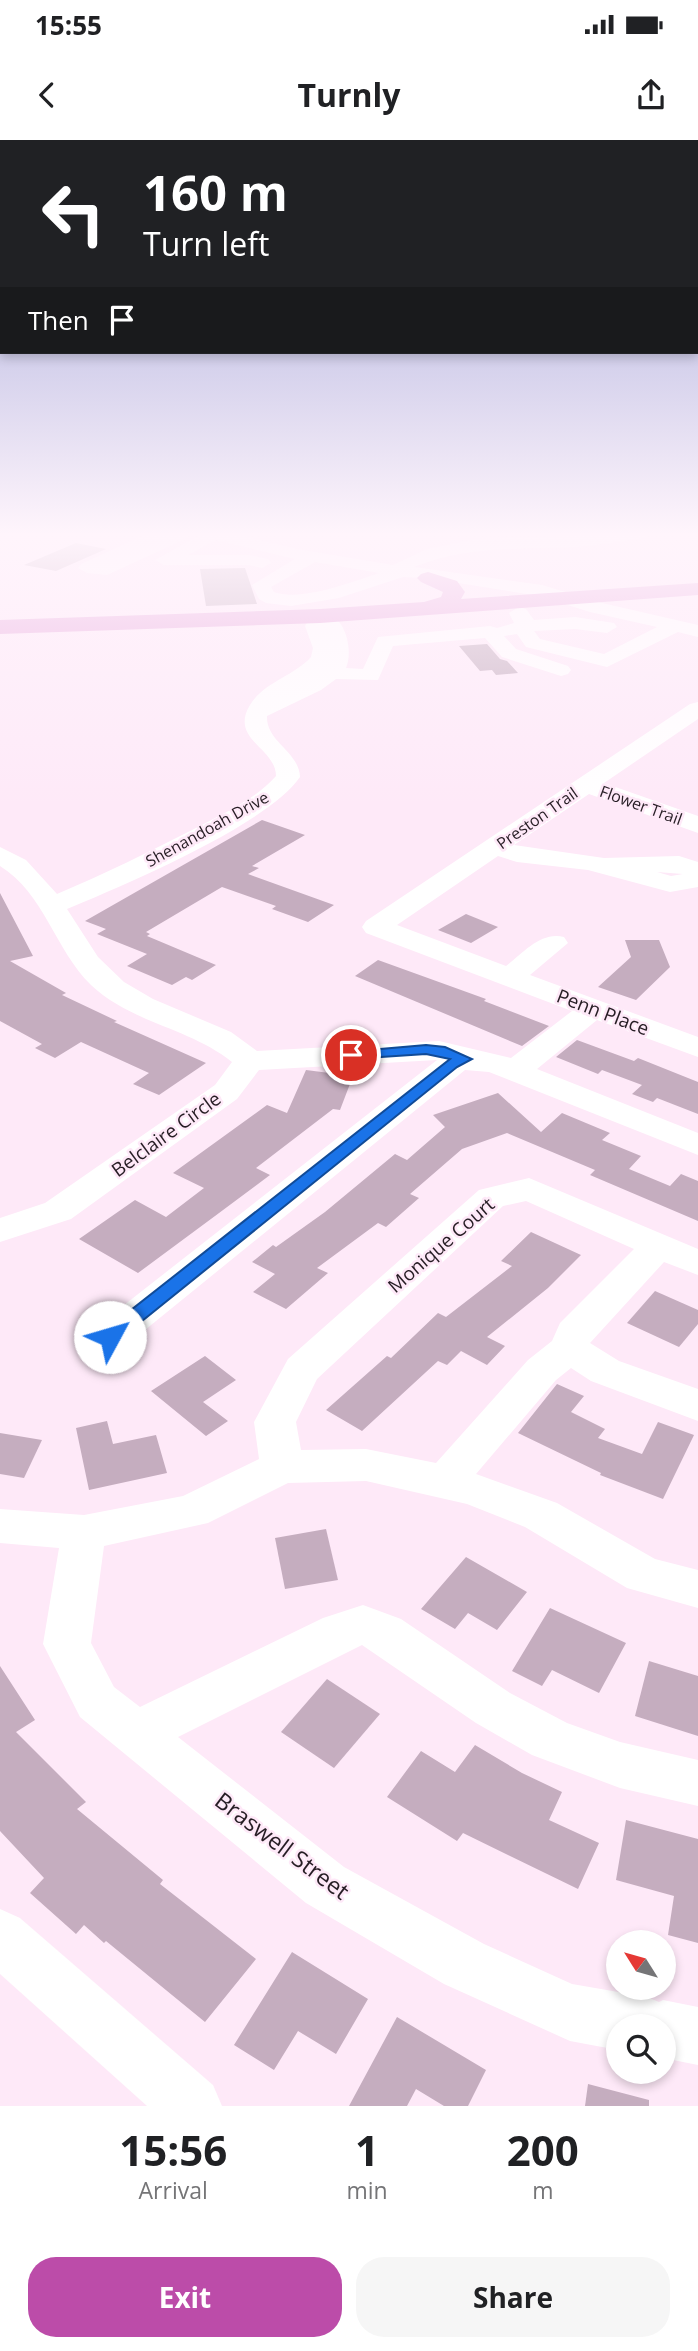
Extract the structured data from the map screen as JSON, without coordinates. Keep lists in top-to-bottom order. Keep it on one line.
{"streets":{"street":["Flower Trail","Preston Trail","Shenandoah Drive","Penn Place","Belclaire Circle","Monique Court","Braswell Street"]},"crossings":[["Flower Trail","Preston Trail"],["Preston Trail","Penn Place"]],"north":"top left","page":{"status":"15:55","header":"Turnly","turn":["160 m","Turn left"],"then":"Then","eta":["15:56","Arrival","1","min","200","m"],"buttons":["Exit","Share"]}}
